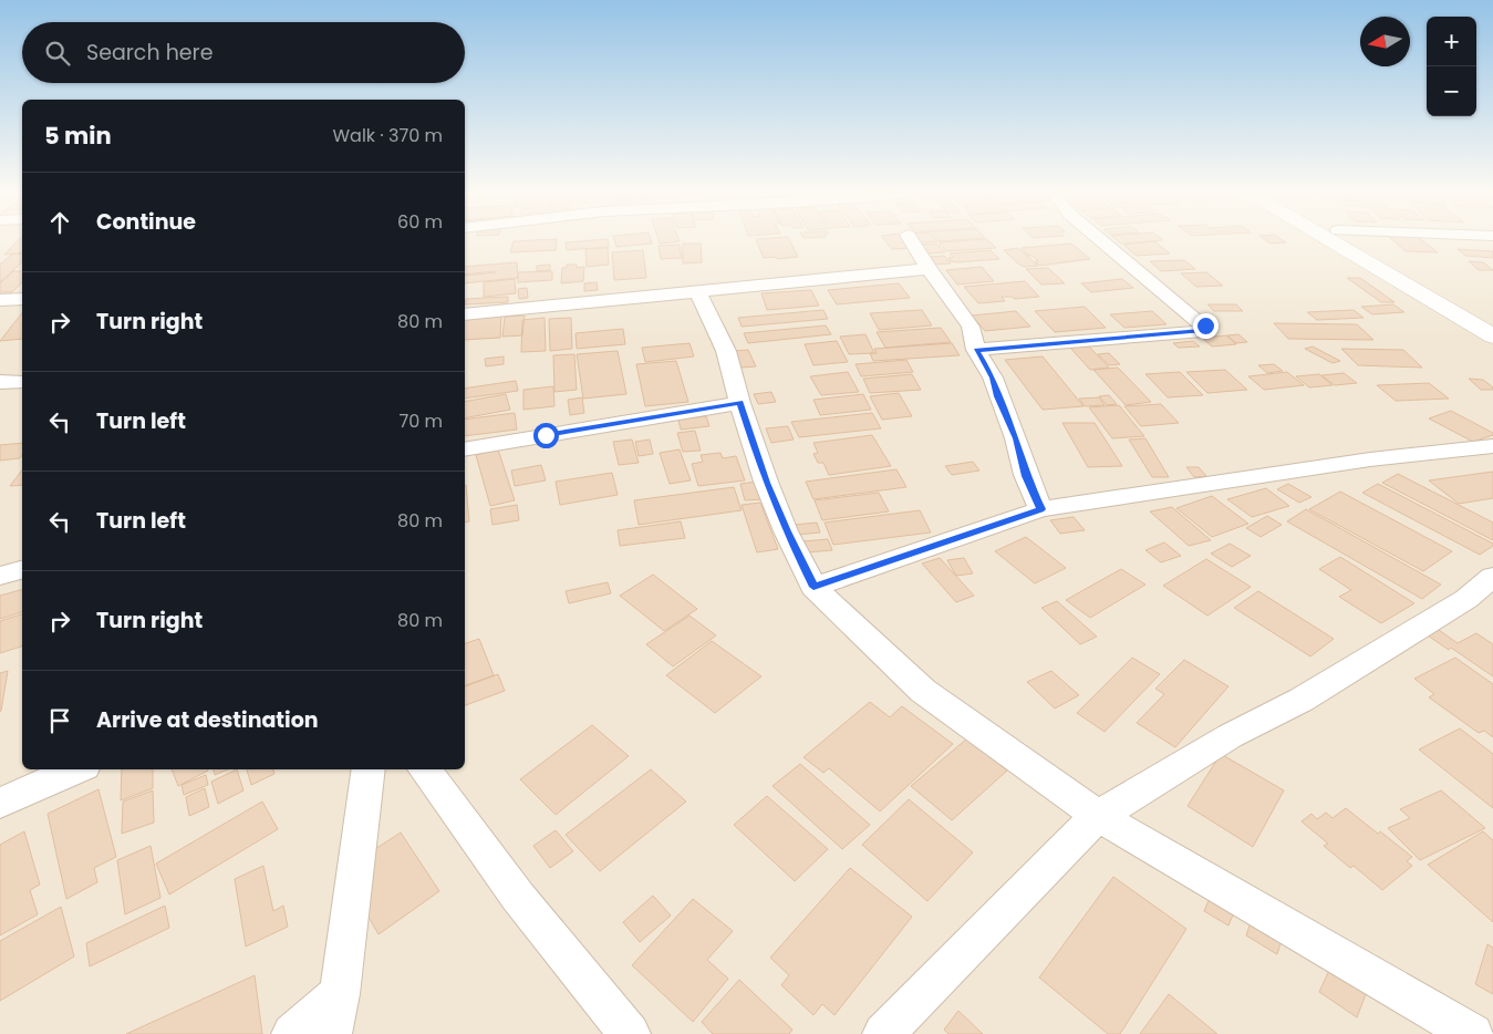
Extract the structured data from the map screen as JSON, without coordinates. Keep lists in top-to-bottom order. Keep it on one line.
{"north":"left","page":{"map_buttons":["+","−"],"search":"Search here","heading":["5 min","Walk · 370 m"],"list":[["Continue","60 m"],["Turn right","80 m"],["Turn left","70 m"],["Turn left","80 m"],["Turn right","80 m"],"Arrive at destination"]}}
